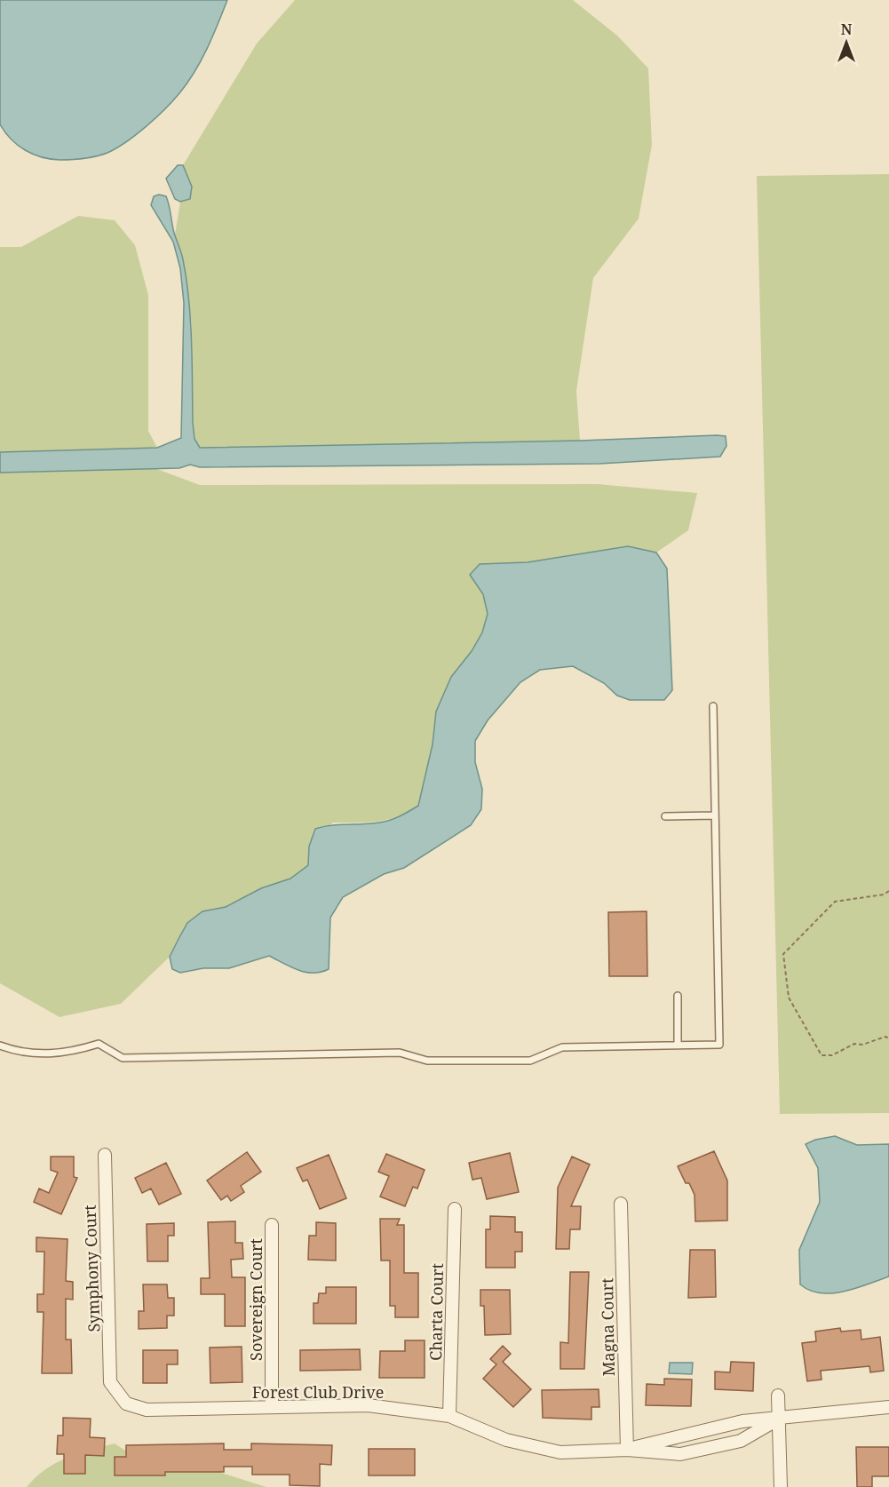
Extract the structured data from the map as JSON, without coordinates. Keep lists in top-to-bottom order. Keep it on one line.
{"streets":{"street":["Symphony Court","Sovereign Court","Charta Court","Magna Court","Forest Club Drive"]},"crossings":[["Symphony Court","Forest Club Drive"],["Sovereign Court","Forest Club Drive"],["Charta Court","Forest Club Drive"],["Magna Court","Forest Club Drive"]],"north":"top"}
